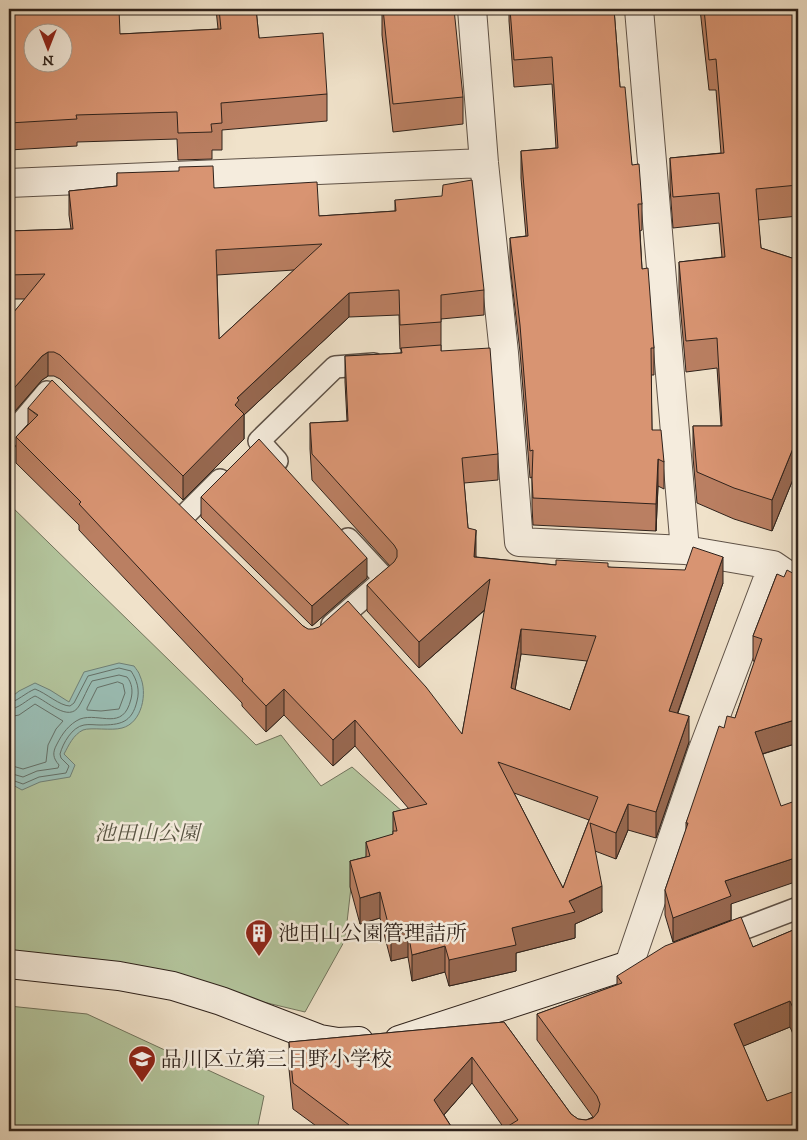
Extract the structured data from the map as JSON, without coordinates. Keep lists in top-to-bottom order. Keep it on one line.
{"parks":["池田山公園"],"places":{"building":["池田山公園管理詰所"],"school or university":["品川区立第三日野小学校"]},"north":"bottom"}
